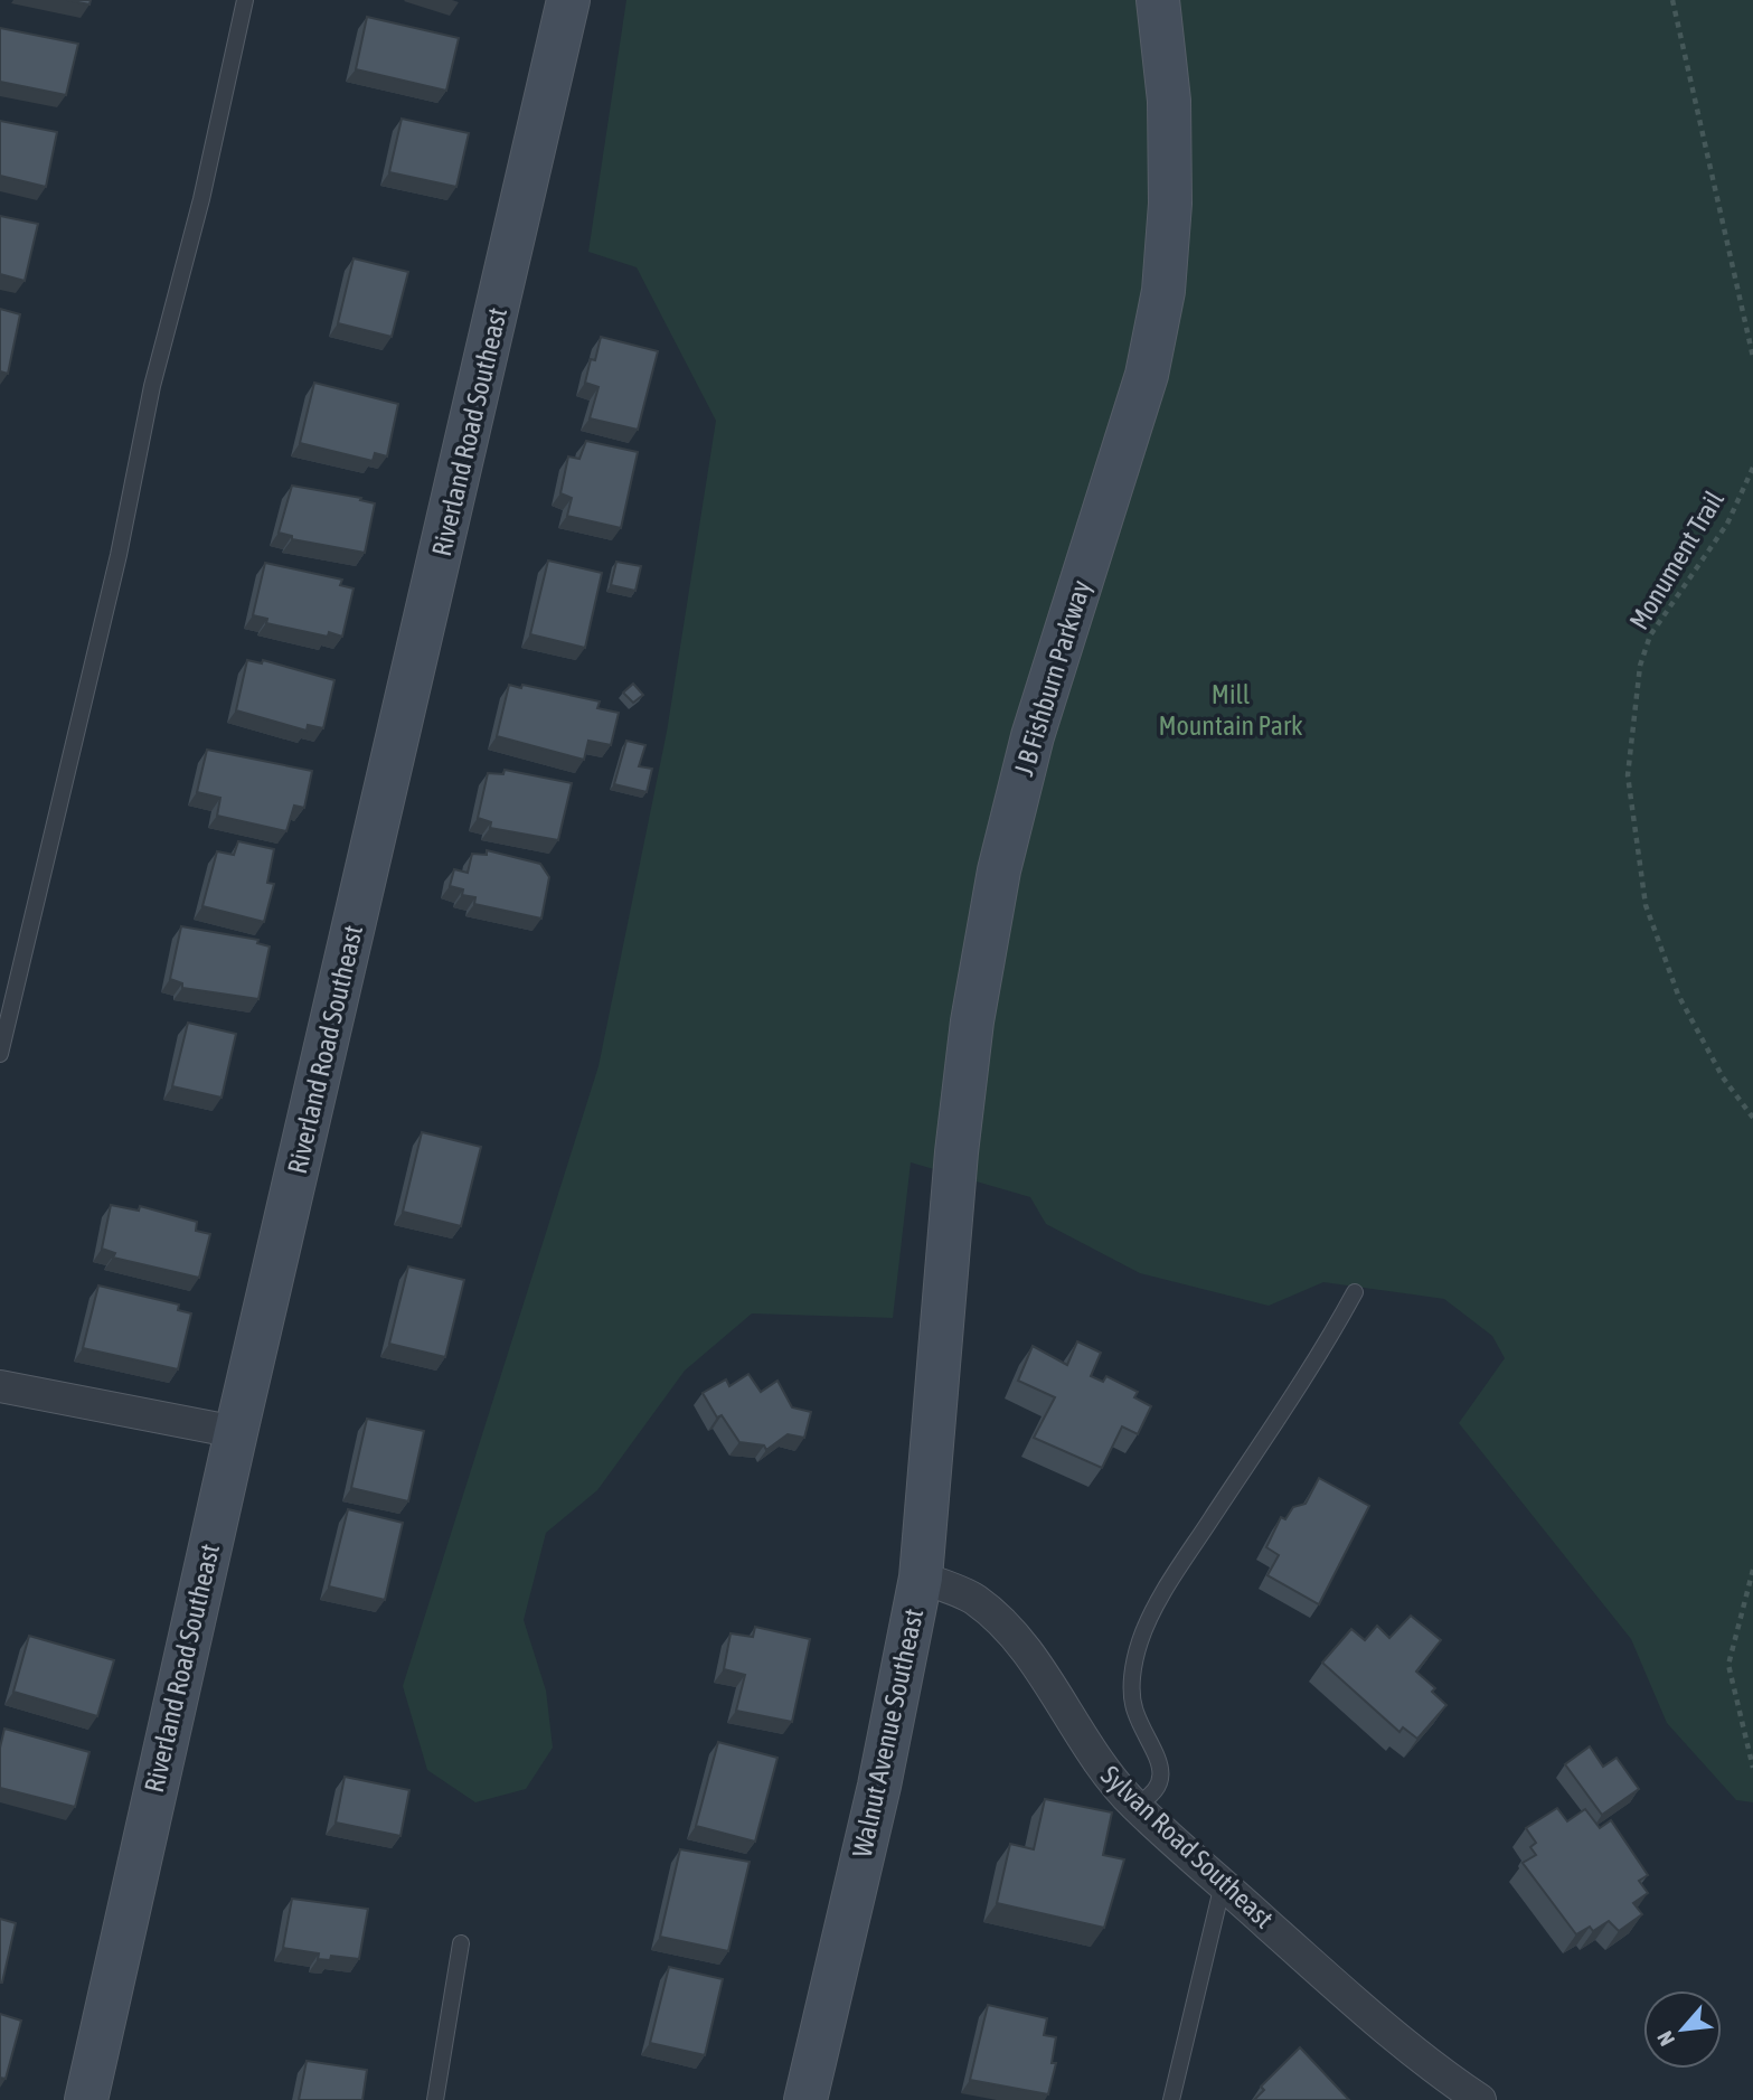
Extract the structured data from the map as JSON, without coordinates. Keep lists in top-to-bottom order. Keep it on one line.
{"streets":{"main road":["Riverland Road Southeast","J B Fishburn Parkway","Walnut Avenue Southeast"],"street":["Sylvan Road Southeast"],"path":["Monument Trail"]},"crossings":[["J B Fishburn Parkway","Walnut Avenue Southeast"],["Walnut Avenue Southeast","Sylvan Road Southeast"]],"parks":["Mill Mountain Park"],"north":"bottom left"}
